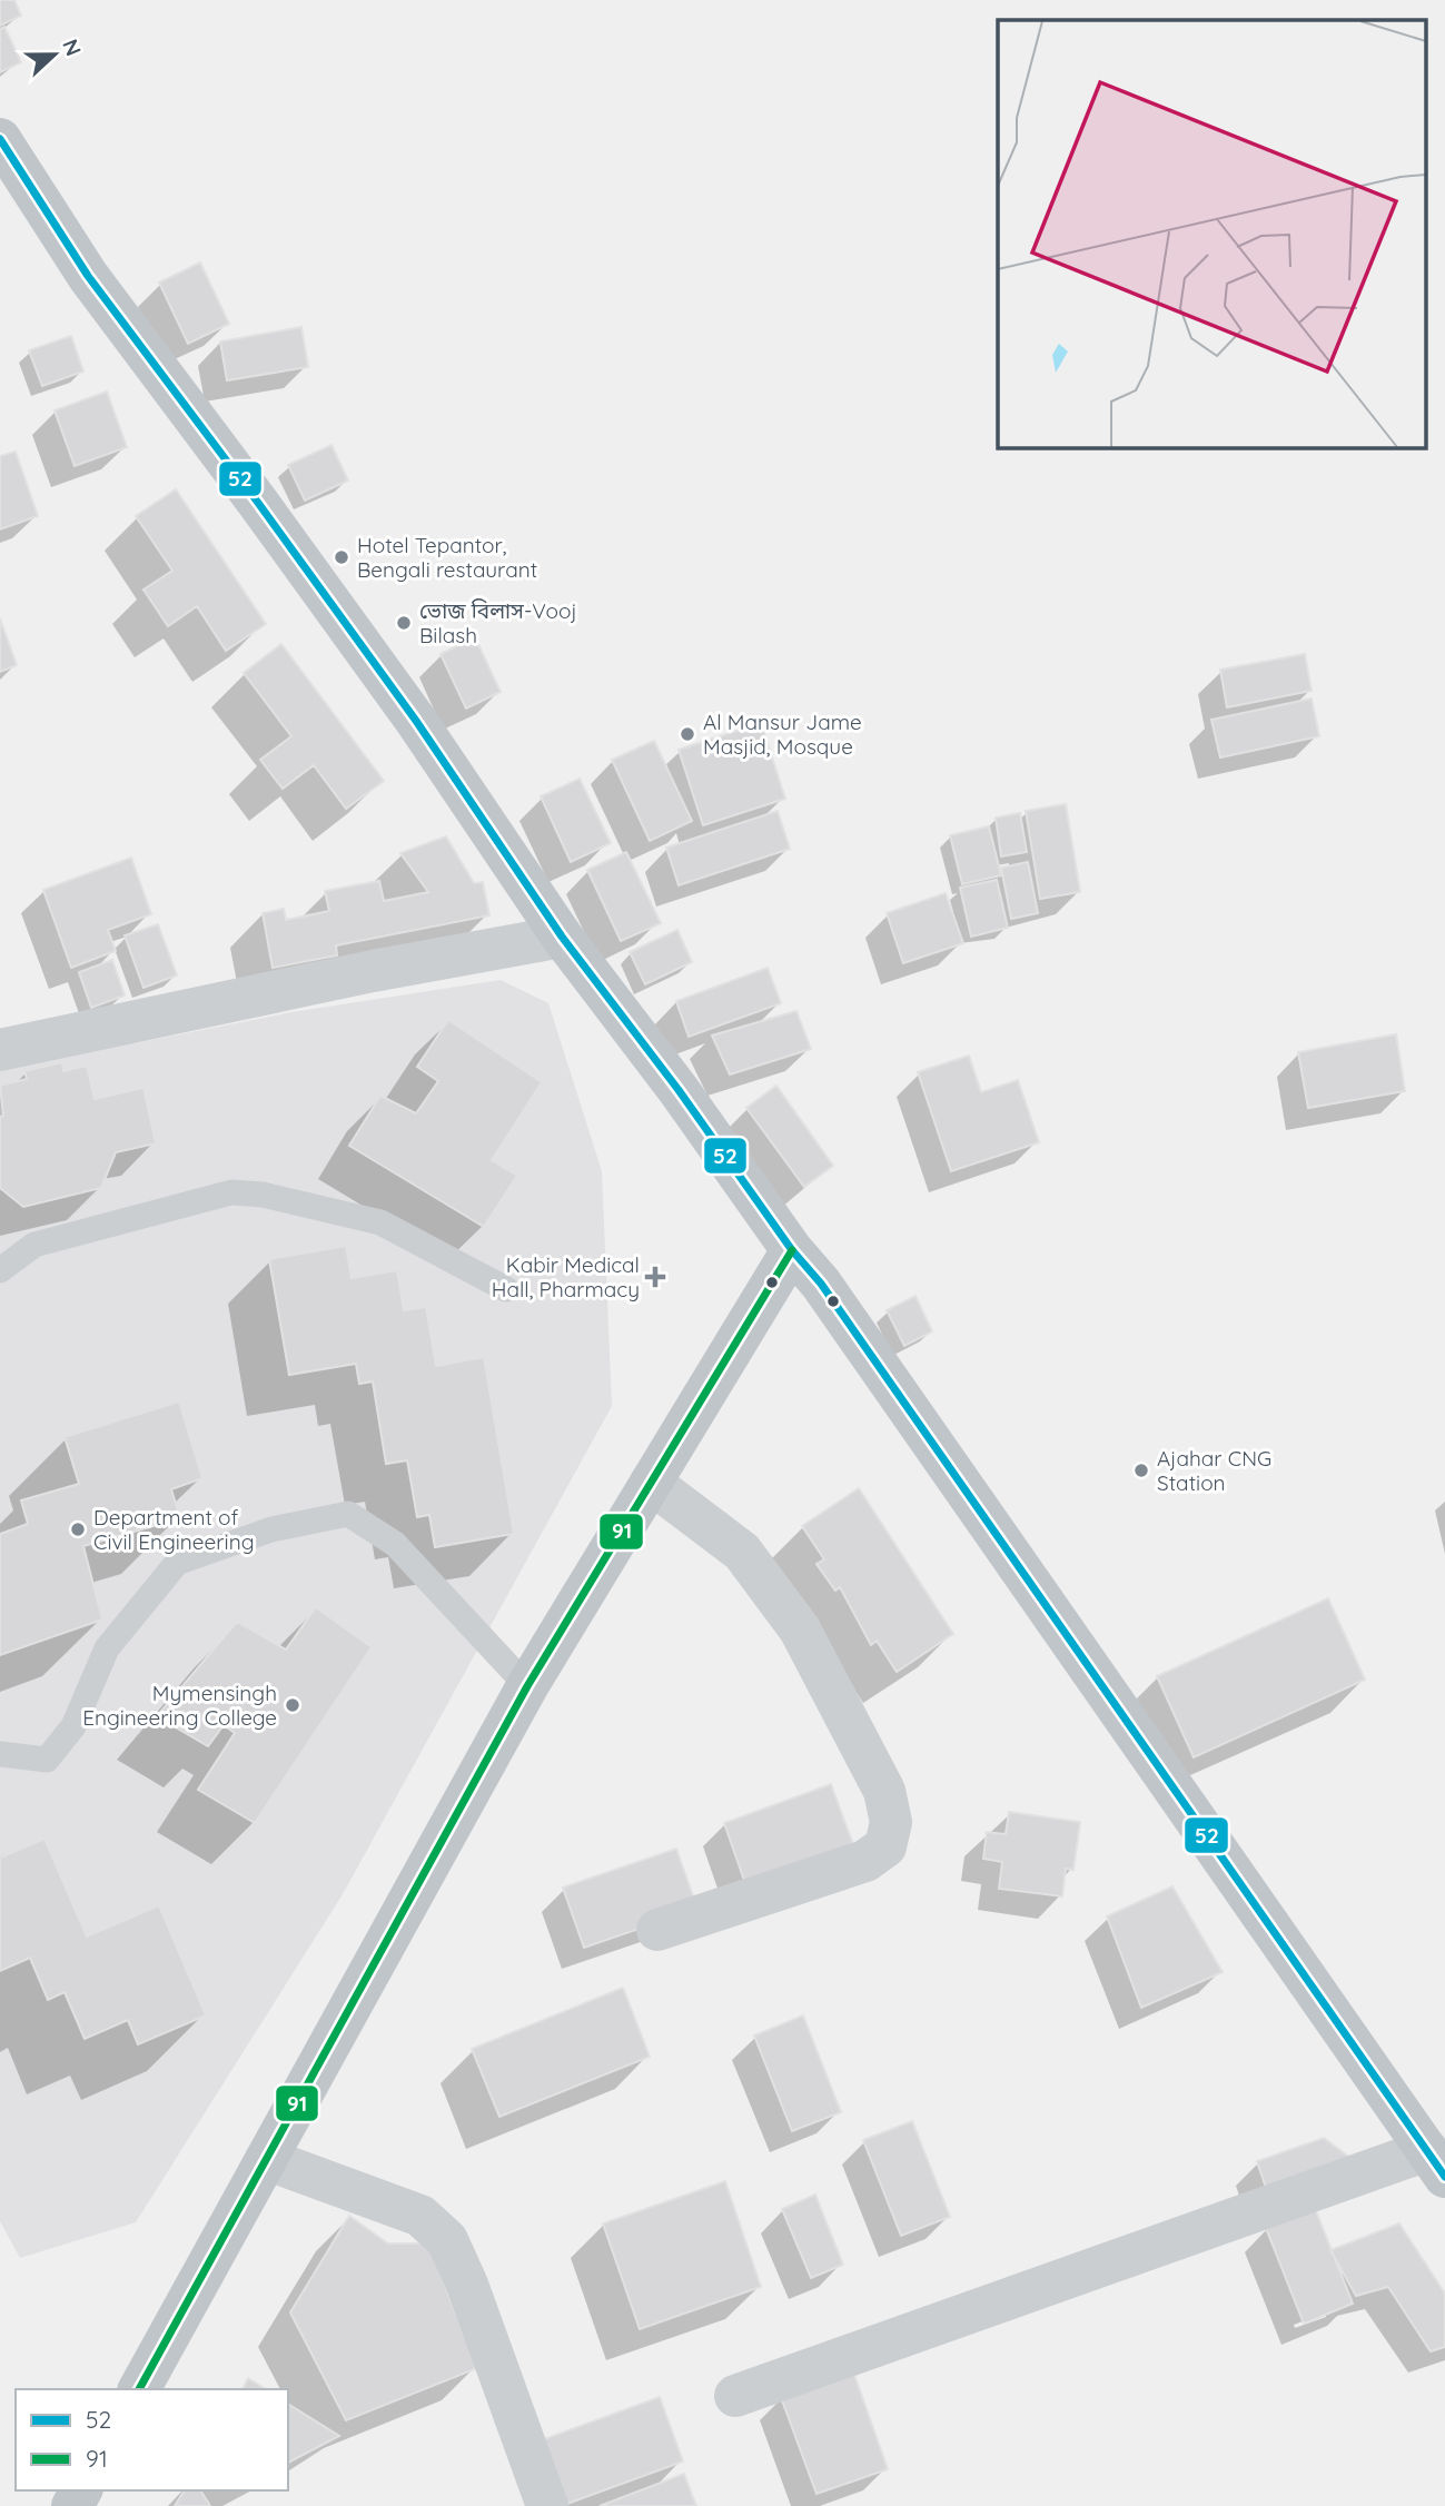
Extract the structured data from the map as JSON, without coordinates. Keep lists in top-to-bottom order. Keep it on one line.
{"places":{"other":["Hotel Tepantor, Bengali restaurant","ভোজ বিলাস-Vooj Bilash","Al Mansur Jame Masjid, Mosque","Ajahar CNG Station","Department of Civil Engineering","Mymensingh Engineering College"],"health":["Kabir Medical Hall, Pharmacy"]},"lines":["transit line 52","transit line 91"],"legend":["52","91"],"north":"right"}
